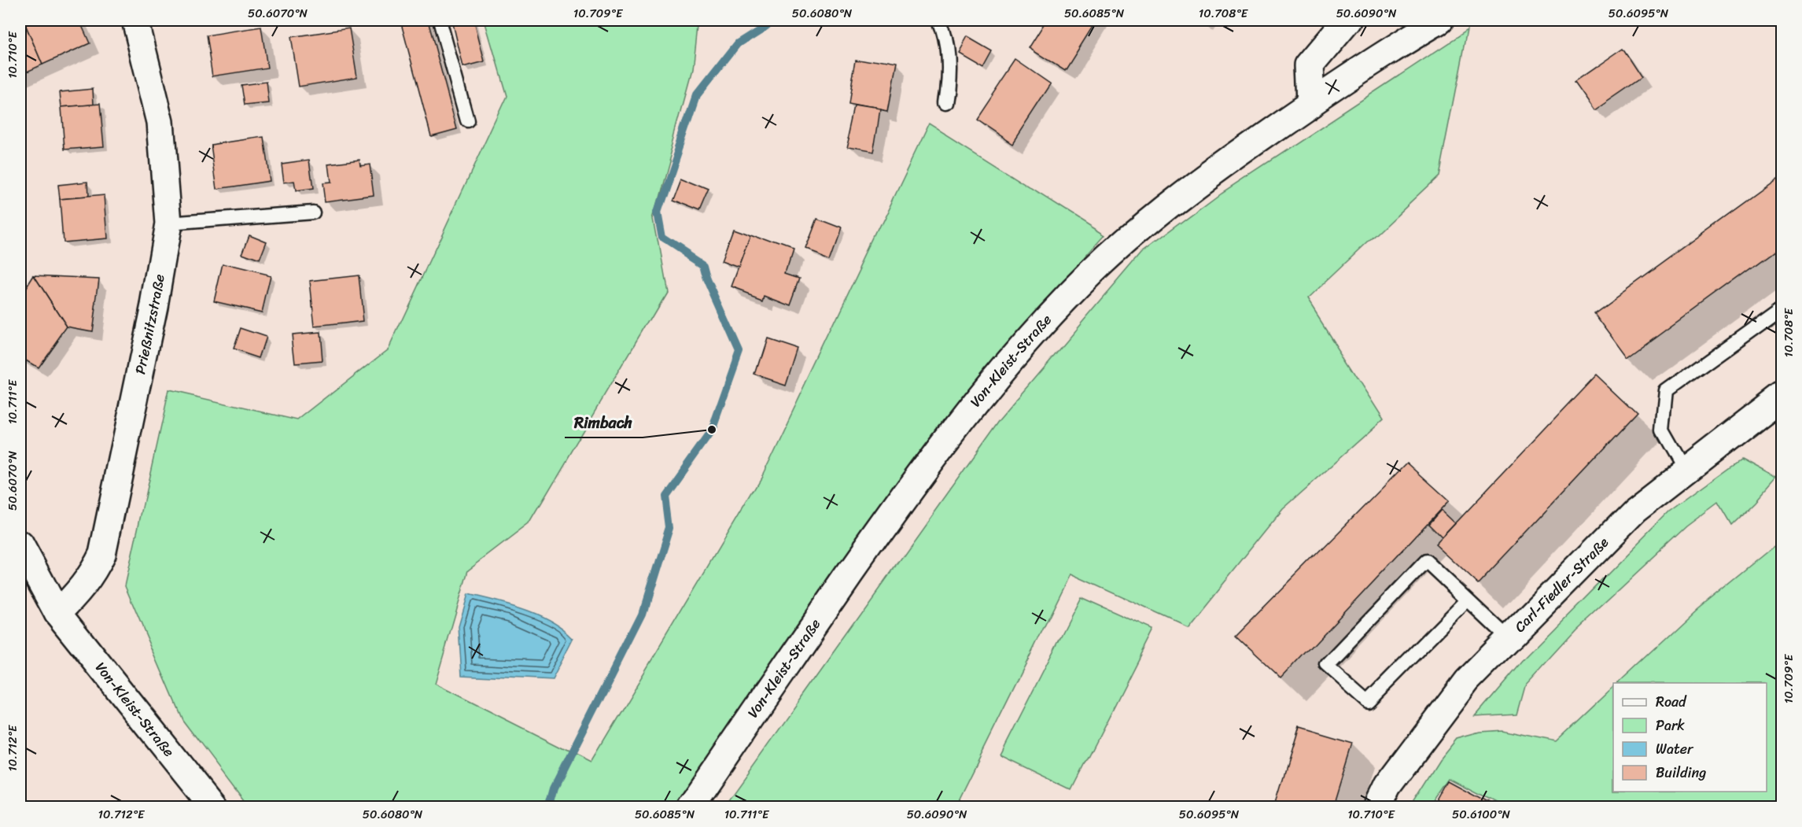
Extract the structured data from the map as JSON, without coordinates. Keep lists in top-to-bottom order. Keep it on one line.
{"streets":{"street":["Prießnitzstraße","Von-Kleist-Straße","Carl-Fiedler-Straße"]},"crossings":[["Prießnitzstraße","Von-Kleist-Straße"]],"places":["Rimbach"],"legend":["Road","Park","Water","Building"],"coordinates":["50.6070°N","10.709°E","50.6080°N","50.6085°N","10.708°E","50.6090°N","50.6095°N","10.710°E","10.711°E","10.712°E","50.6100°N"]}
